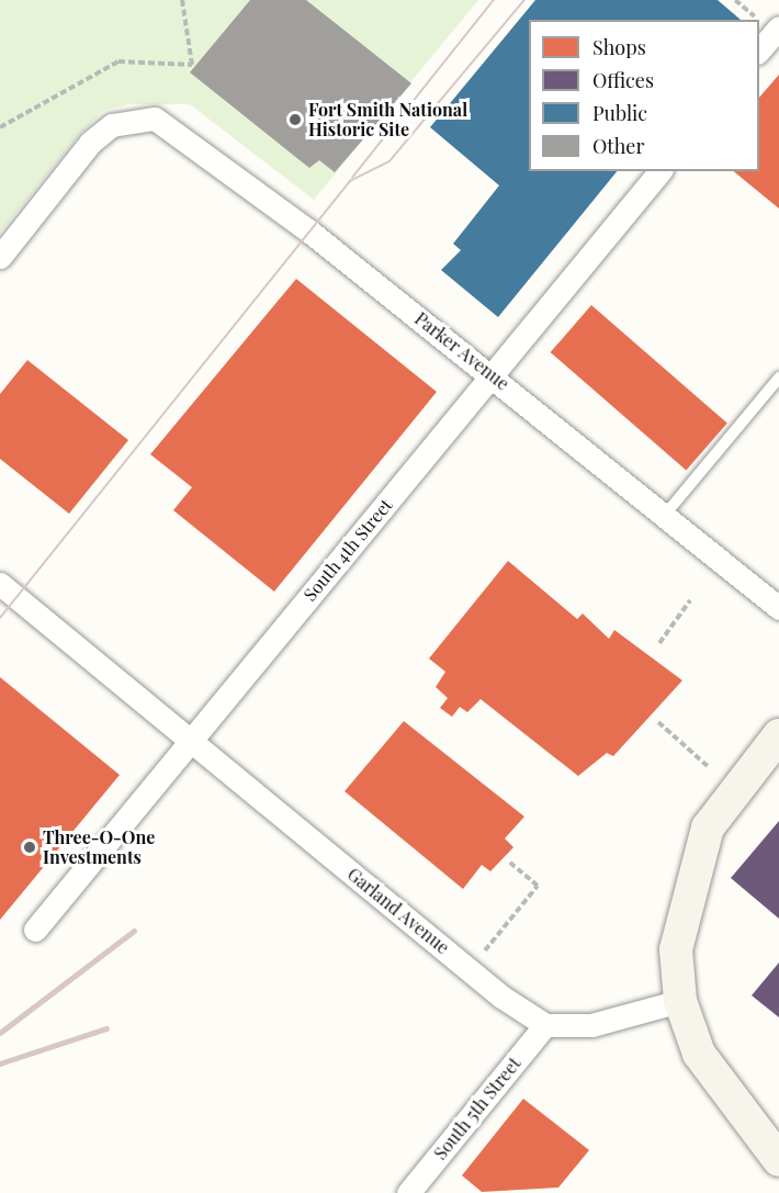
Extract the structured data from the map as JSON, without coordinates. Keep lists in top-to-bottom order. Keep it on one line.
{"streets":{"street":["Parker Avenue","South 4th Street","Garland Avenue","South 5th Street"]},"crossings":[["Parker Avenue","South 4th Street"],["South 4th Street","Garland Avenue"],["Garland Avenue","South 5th Street"]],"places":["Fort Smith National Historic Site","Three-O-One Investments"],"legend":["Shops","Offices","Public","Other"]}
